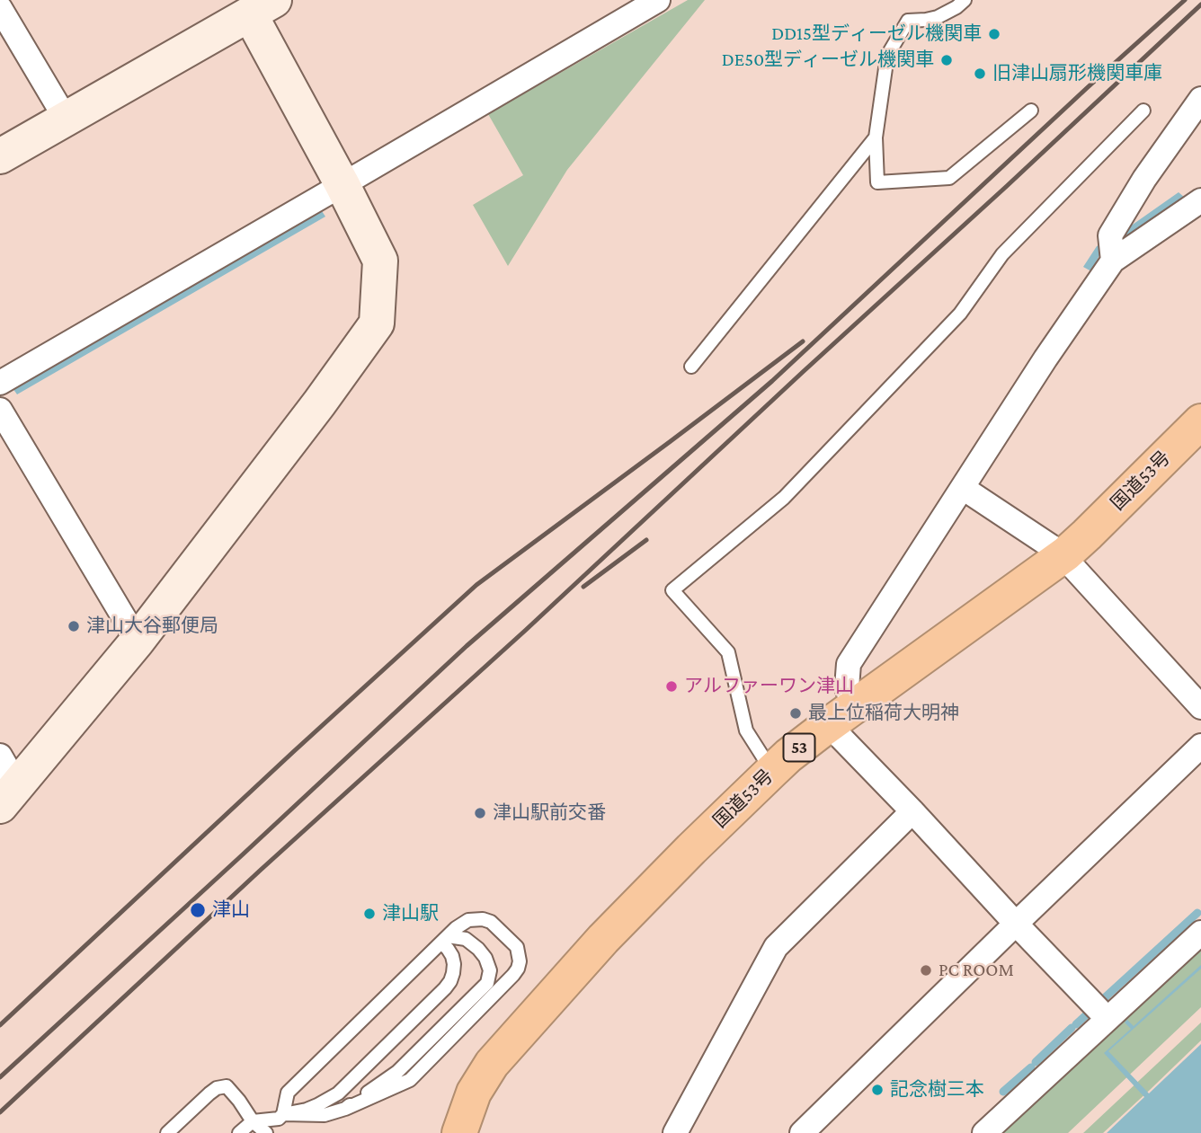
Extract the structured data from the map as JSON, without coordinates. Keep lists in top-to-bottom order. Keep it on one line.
{"streets":{"highway":["国道53号","53"]},"places":["DD15型ディーゼル機関車","DE50型ディーゼル機関車","旧津山扇形機関車庫","津山大谷郵便局","アルファーワン津山","最上位稲荷大明神","津山駅前交番","津山","津山駅","PC ROOM","記念樹三本"]}
